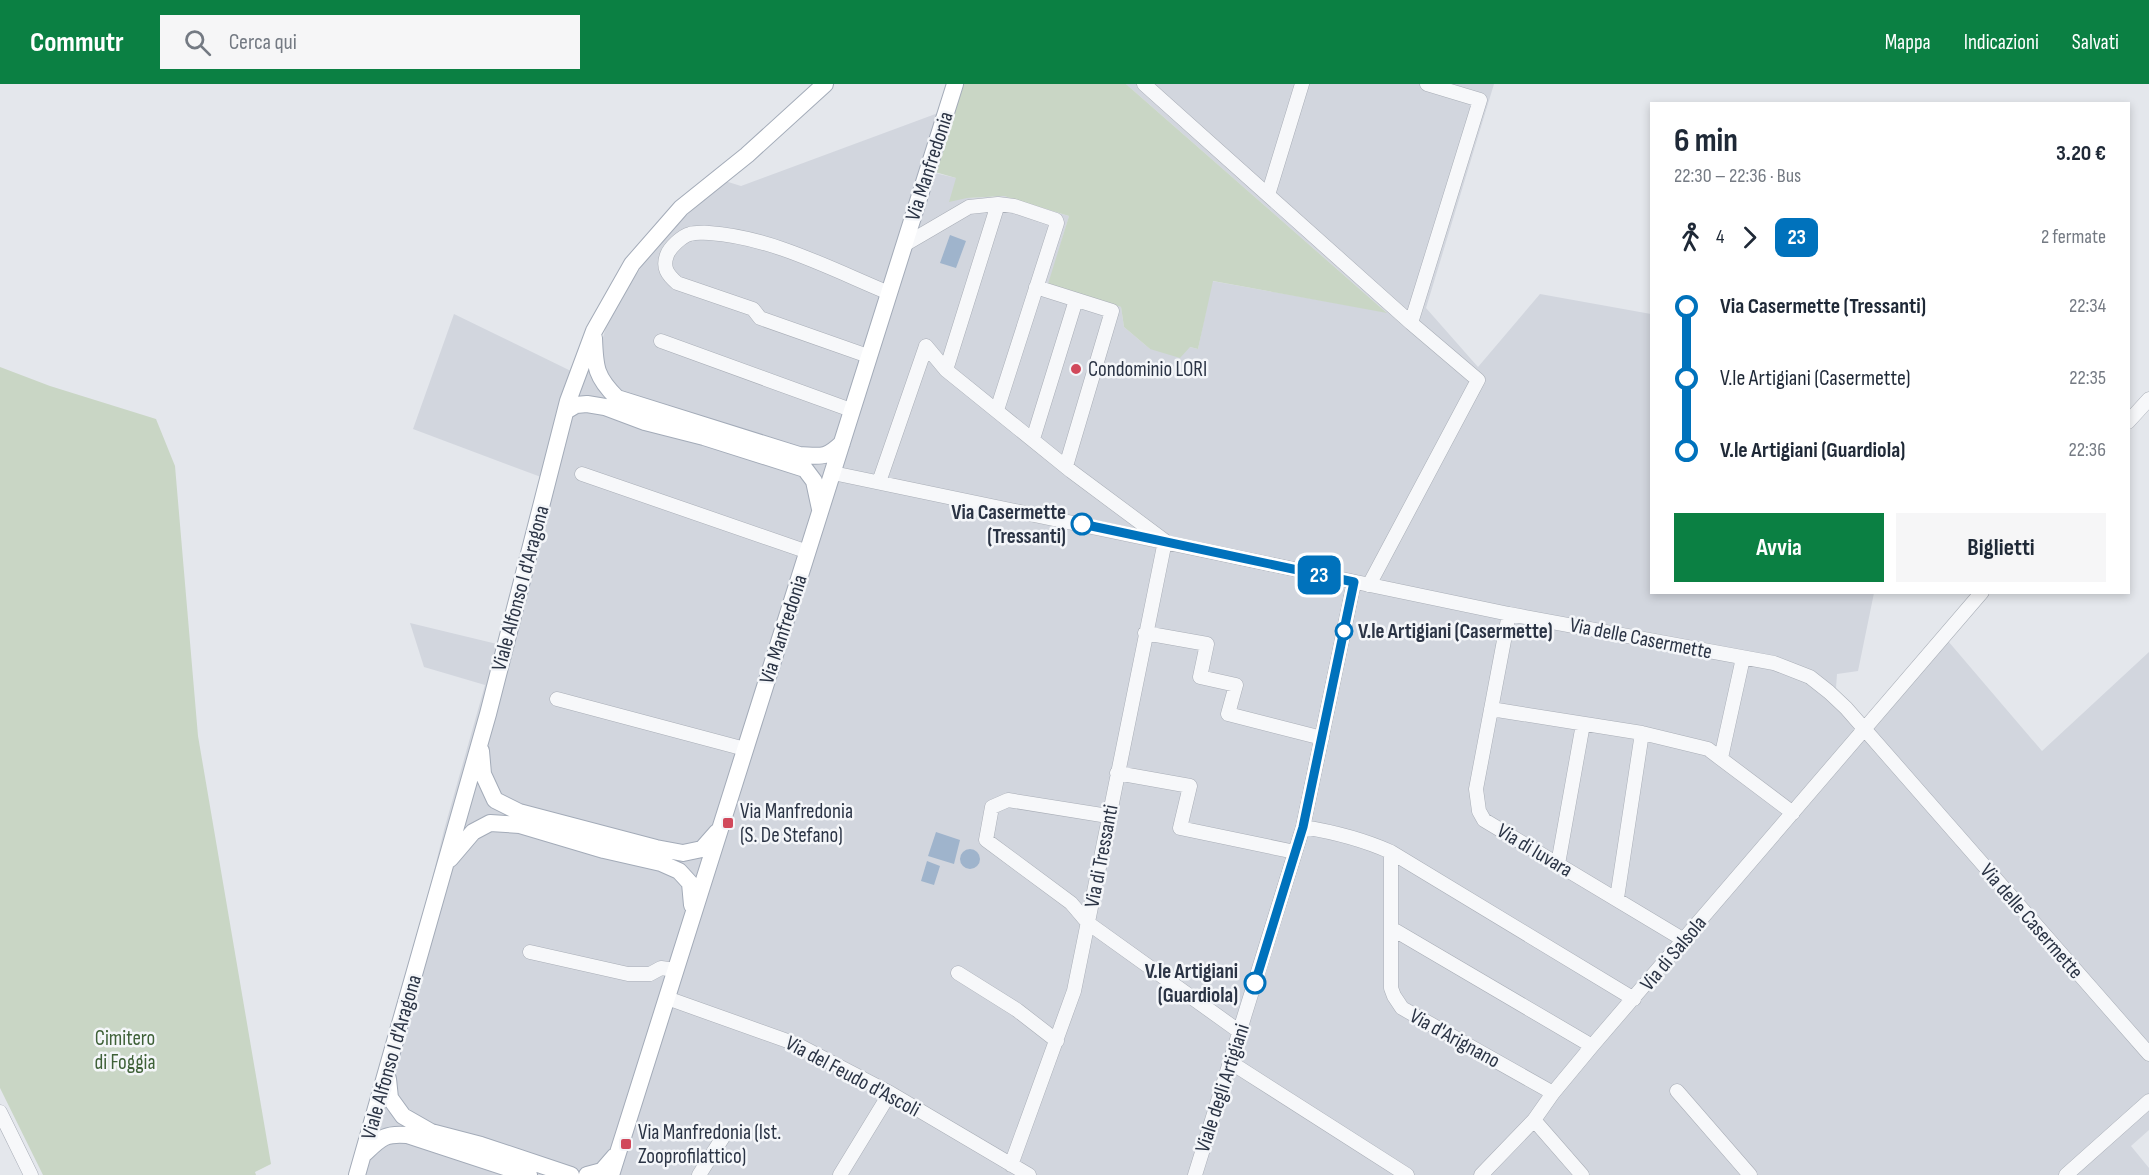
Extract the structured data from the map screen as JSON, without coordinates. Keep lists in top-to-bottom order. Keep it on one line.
{"streets":{"main road":["Via Manfredonia","Viale Alfonso I d'Aragona"],"street":["Via delle Casermette","Via di Iuvara","Via di Tressanti","Via di Salsola","Via d'Arignano","Via del Feudo d'Ascoli","Viale degli Artigiani"]},"crossings":[["Via Manfredonia","Via delle Casermette"],["Via Manfredonia","Via del Feudo d'Ascoli"],["Via delle Casermette","Via di Iuvara"],["Via delle Casermette","Via di Tressanti"],["Via delle Casermette","Via di Salsola"],["Via delle Casermette","Viale degli Artigiani"],["Via di Iuvara","Via di Salsola"],["Via di Tressanti","Via del Feudo d'Ascoli"],["Via di Salsola","Via d'Arignano"]],"parks":["Cimitero di Foggia"],"places":{"other":["Condominio LORI","Via Casermette (Tressanti)","V.le Artigiani (Casermette)","V.le Artigiani (Guardiola)"],"transit":["Via Manfredonia (S. De Stefano)","Via Manfredonia (Ist. Zooprofilattico)"]},"lines":["bus line 23"],"page":{"header":"Commutr","search":"Cerca qui","nav":["Mappa","Indicazioni","Salvati"],"on_map":"23","heading":["6 min","22:30 – 22:36 · Bus","3.20 €"],"legs":["4","23","2 fermate"],"list":[{"name":"Via Casermette (Tressanti)","value":"22:34"},{"name":"V.le Artigiani (Casermette)","value":"22:35"},{"name":"V.le Artigiani (Guardiola)","value":"22:36"}],"buttons":["Avvia","Biglietti"]}}
